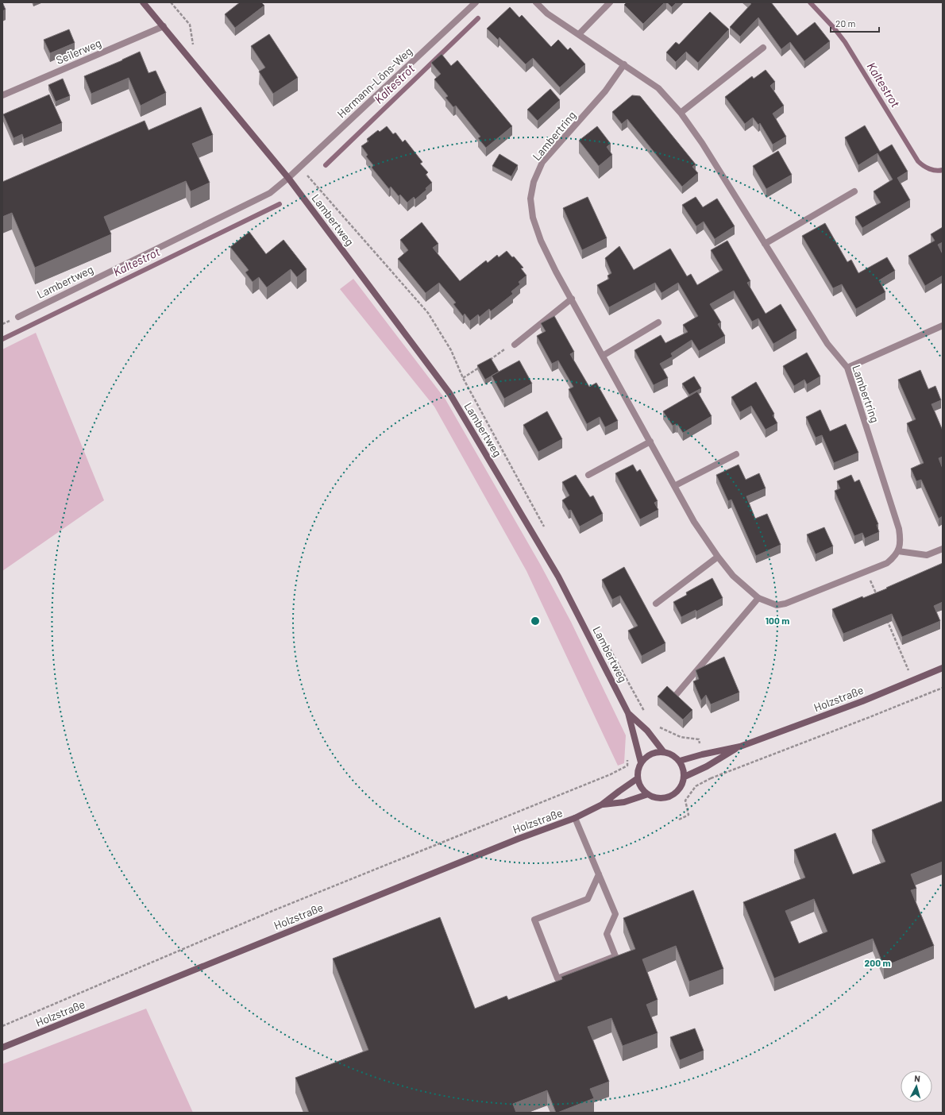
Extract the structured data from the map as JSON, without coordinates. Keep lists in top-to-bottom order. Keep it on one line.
{"streets":{"main road":["Lambertweg","Holzstraße"],"street":["Seilerweg","Hermann-Löns-Weg","Lambertring"]},"crossings":[["Seilerweg","Lambertweg"],["Hermann-Löns-Weg","Lambertweg"],["Lambertweg","Holzstraße"]],"water":["Kaltestrot"],"scale_bar":"20 m","north":"top","rings":["100 m","200 m"]}
